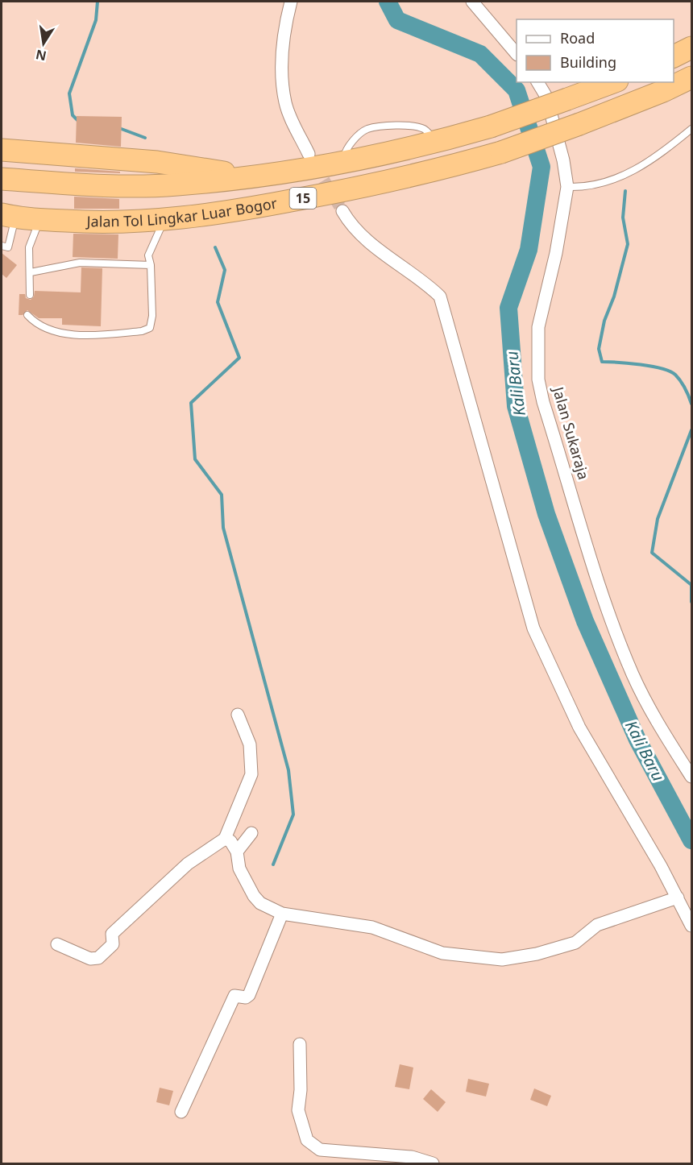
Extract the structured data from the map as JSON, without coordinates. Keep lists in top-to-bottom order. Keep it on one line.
{"streets":{"highway":["15","Jalan Tol Lingkar Luar Bogor"],"street":["Jalan Sukaraja"]},"water":["Kali Baru"],"legend":["Road","Building"],"north":"bottom"}
